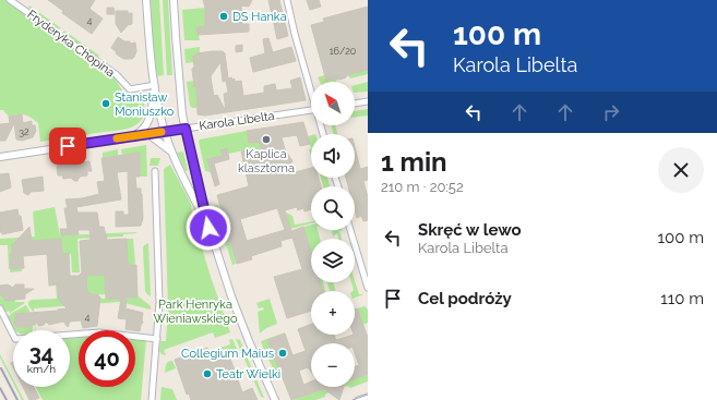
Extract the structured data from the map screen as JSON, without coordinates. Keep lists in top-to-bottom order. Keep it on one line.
{"streets":{"street":["Fryderyka Chopina","Karola Libelta"]},"parks":["Park Henryka Wieniawskiego"],"places":["DS Hanka","Stanisław Moniuszko","Kaplica klasztorna","Collegium Maius","Teatr Wielki"],"house_numbers":["4","16/20","32","4"],"north":"top left","page":{"turn":["100 m","Karola Libelta"],"map_buttons":["+","−"],"heading":["1 min","210 m · 20:52"],"list":[{"name":"Skręć w lewo","note":"Karola Libelta","value":"100 m"},{"name":"Cel podróży","value":"110 m"}],"speed":"34 km/h","limit":"40"}}
